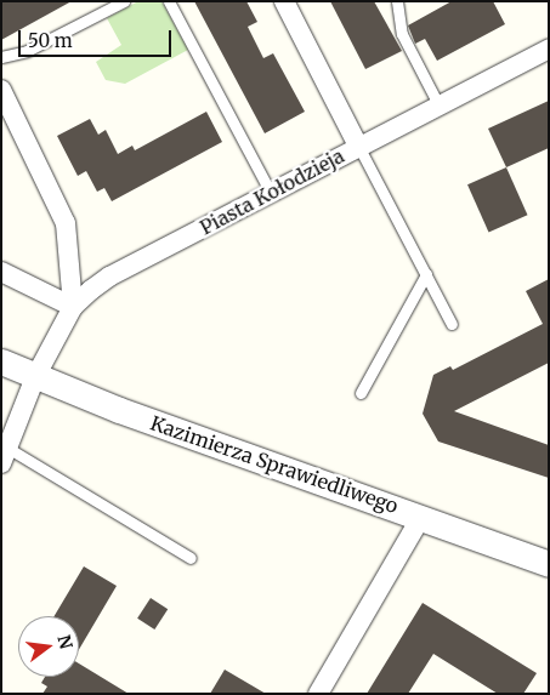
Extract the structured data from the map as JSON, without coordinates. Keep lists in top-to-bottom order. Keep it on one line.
{"streets":{"street":["Piasta Kołodzieja","Kazimierza Sprawiedliwego"]},"crossings":[["Piasta Kołodzieja","Kazimierza Sprawiedliwego"]],"scale_bar":"50 m","north":"right"}
